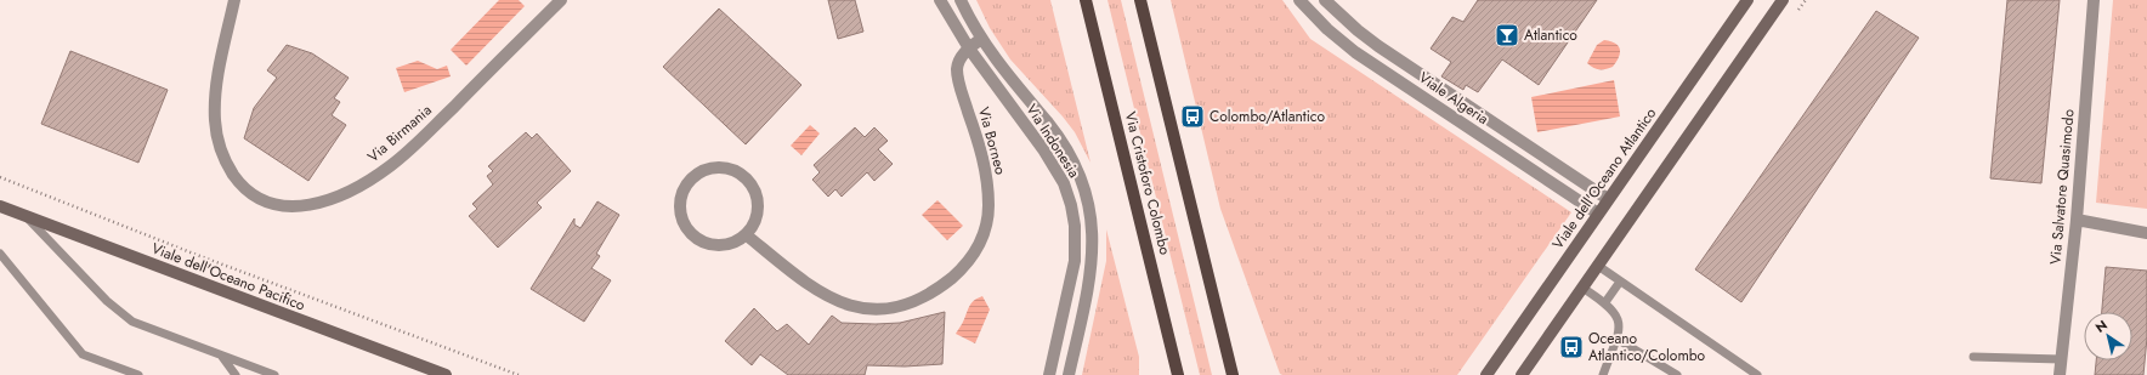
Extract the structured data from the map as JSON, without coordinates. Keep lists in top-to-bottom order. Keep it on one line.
{"streets":{"main road":["Viale dell'Oceano Atlantico","Via Cristoforo Colombo","Viale dell'Oceano Pacifico"],"street":["Viale Algeria","Via Birmania","Via Borneo","Via Indonesia","Via Salvatore Quasimodo"]},"crossings":[["Viale Algeria","Viale dell'Oceano Atlantico"],["Via Borneo","Via Indonesia"]],"places":{"bar":["Atlantico"],"bus stop":["Colombo/Atlantico","Oceano Atlantico/Colombo"]},"north":"top left"}
